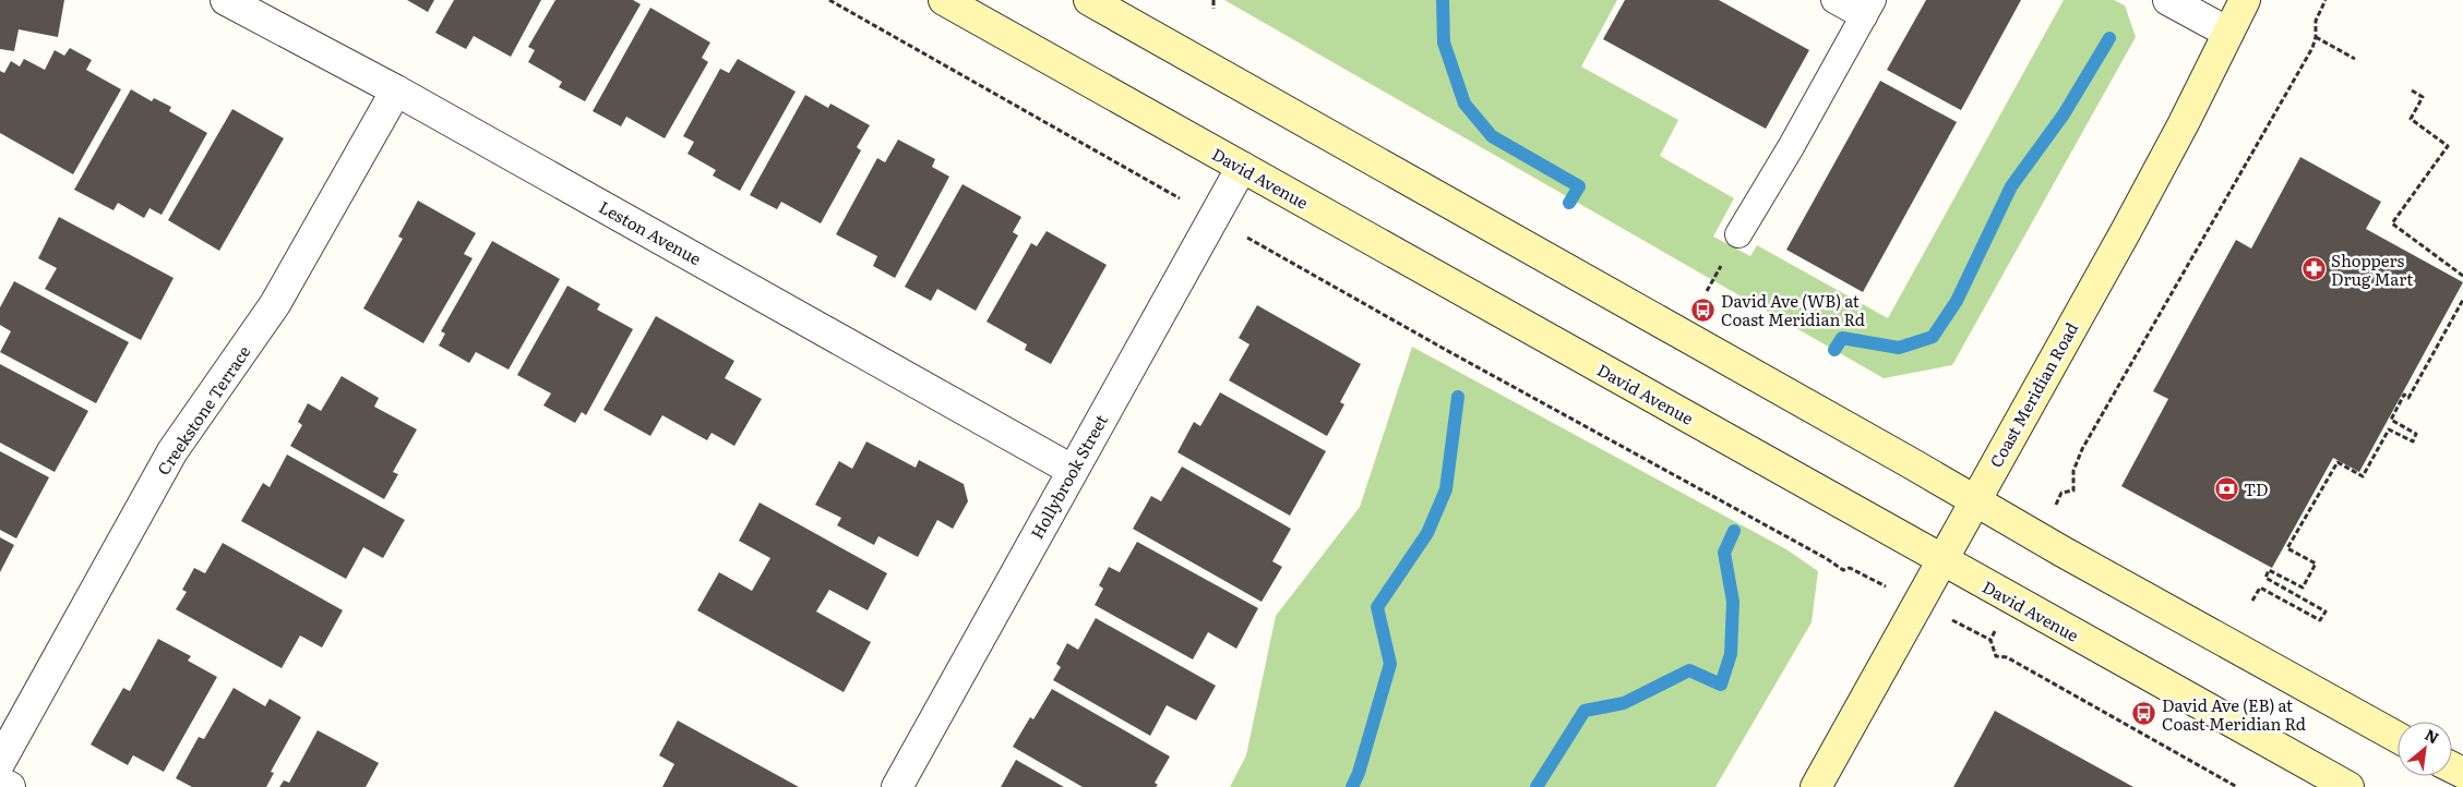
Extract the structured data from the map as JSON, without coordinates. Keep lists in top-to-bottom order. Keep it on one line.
{"streets":{"main road":["David Avenue","Coast Meridian Road"],"street":["Leston Avenue","Creekstone Terrace","Hollybrook Street"]},"crossings":[["David Avenue","Coast Meridian Road"],["David Avenue","Hollybrook Street"],["Leston Avenue","Creekstone Terrace"],["Leston Avenue","Hollybrook Street"]],"places":{"pharmacy":["Shoppers Drug Mart"],"bus stop":["David Ave (WB) at Coast Meridian Rd","David Ave (EB) at Coast Meridian Rd"],"bank":["TD"]},"north":"top right"}
